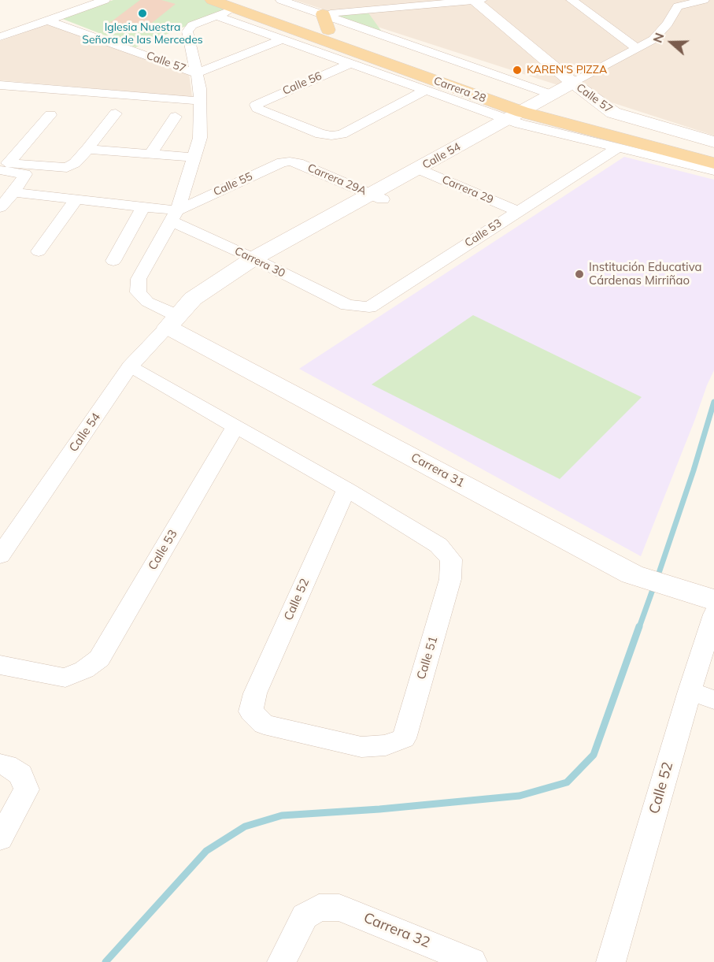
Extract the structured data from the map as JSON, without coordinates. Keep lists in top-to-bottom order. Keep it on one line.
{"streets":{"main road":["Carrera 28"],"street":["Calle 57","Calle 56","Calle 54","Carrera 29A","Calle 55","Carrera 29","Calle 53","Carrera 30","Carrera 31","Calle 52","Calle 51","Carrera 32"]},"crossings":[["Calle 57","Carrera 28"],["Calle 57","Calle 54"],["Calle 56","Carrera 28"],["Carrera 28","Calle 54"],["Carrera 28","Calle 53"],["Calle 54","Carrera 29A"],["Calle 54","Carrera 29"],["Calle 54","Carrera 30"],["Calle 54","Carrera 31"],["Carrera 29A","Calle 55"],["Calle 55","Carrera 30"],["Carrera 29","Calle 53"],["Calle 53","Carrera 30"],["Calle 52","Calle 51"]],"places":["Iglesia Nuestra Señora de las Mercedes","KAREN'S PIZZA","Institución Educativa Cárdenas Mirriñao"],"north":"left"}
